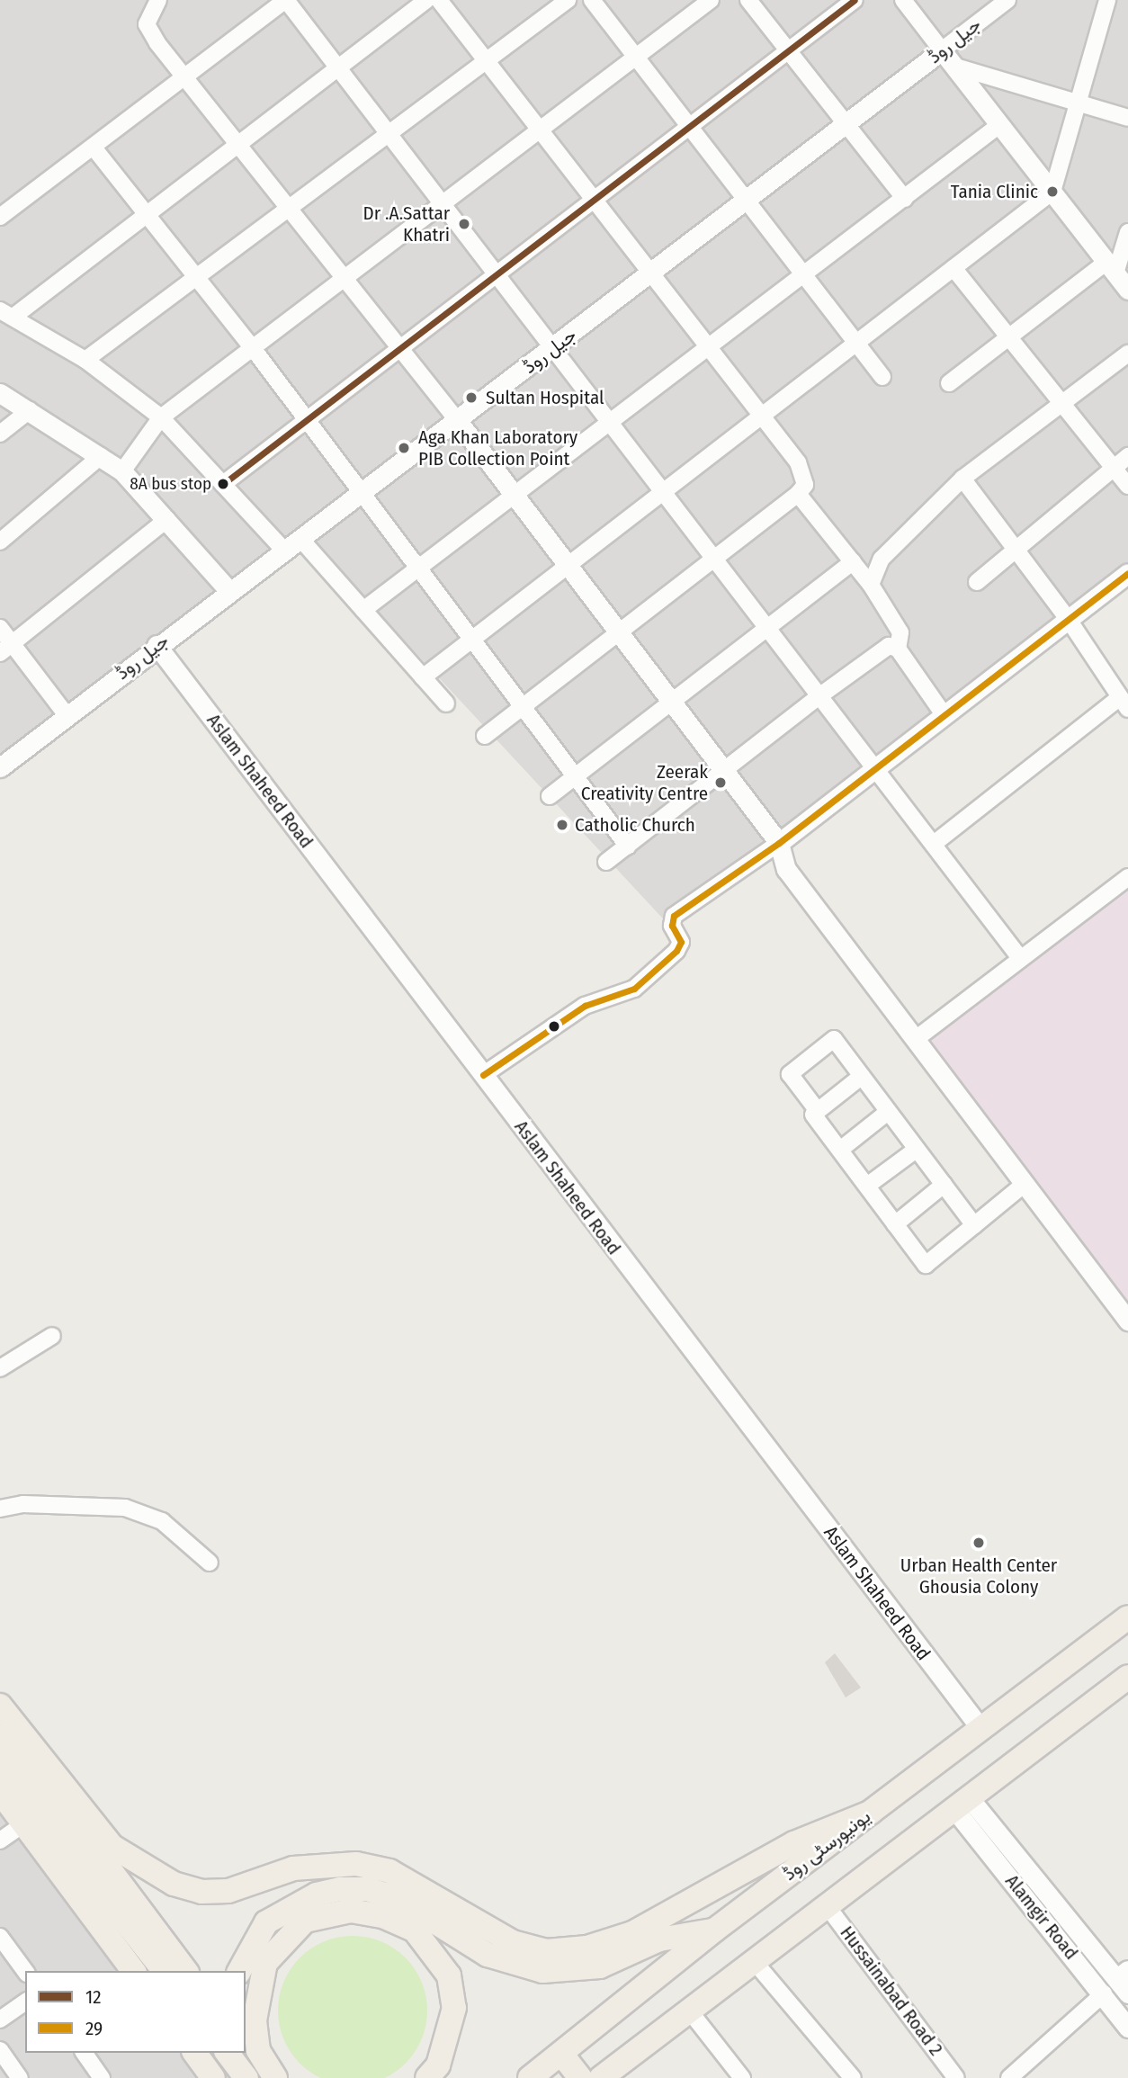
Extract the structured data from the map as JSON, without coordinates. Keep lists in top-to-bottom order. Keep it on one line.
{"streets":{"main road":["یونیورسٹی روڈ"],"street":["جیل روڈ","Aslam Shaheed Road","Alamgir Road","Hussainabad Road 2"]},"crossings":[["جیل روڈ","Aslam Shaheed Road"],["Aslam Shaheed Road","یونیورسٹی روڈ"]],"places":["Tania Clinic","Dr .A.Sattar Khatri","Sultan Hospital","Aga Khan Laboratory PIB Collection Point","8A bus stop","Zeerak Creativity Centre","Catholic Church","Urban Health Center Ghousia Colony"],"lines":["transit line 12","transit line 29"],"legend":["12","29"]}
